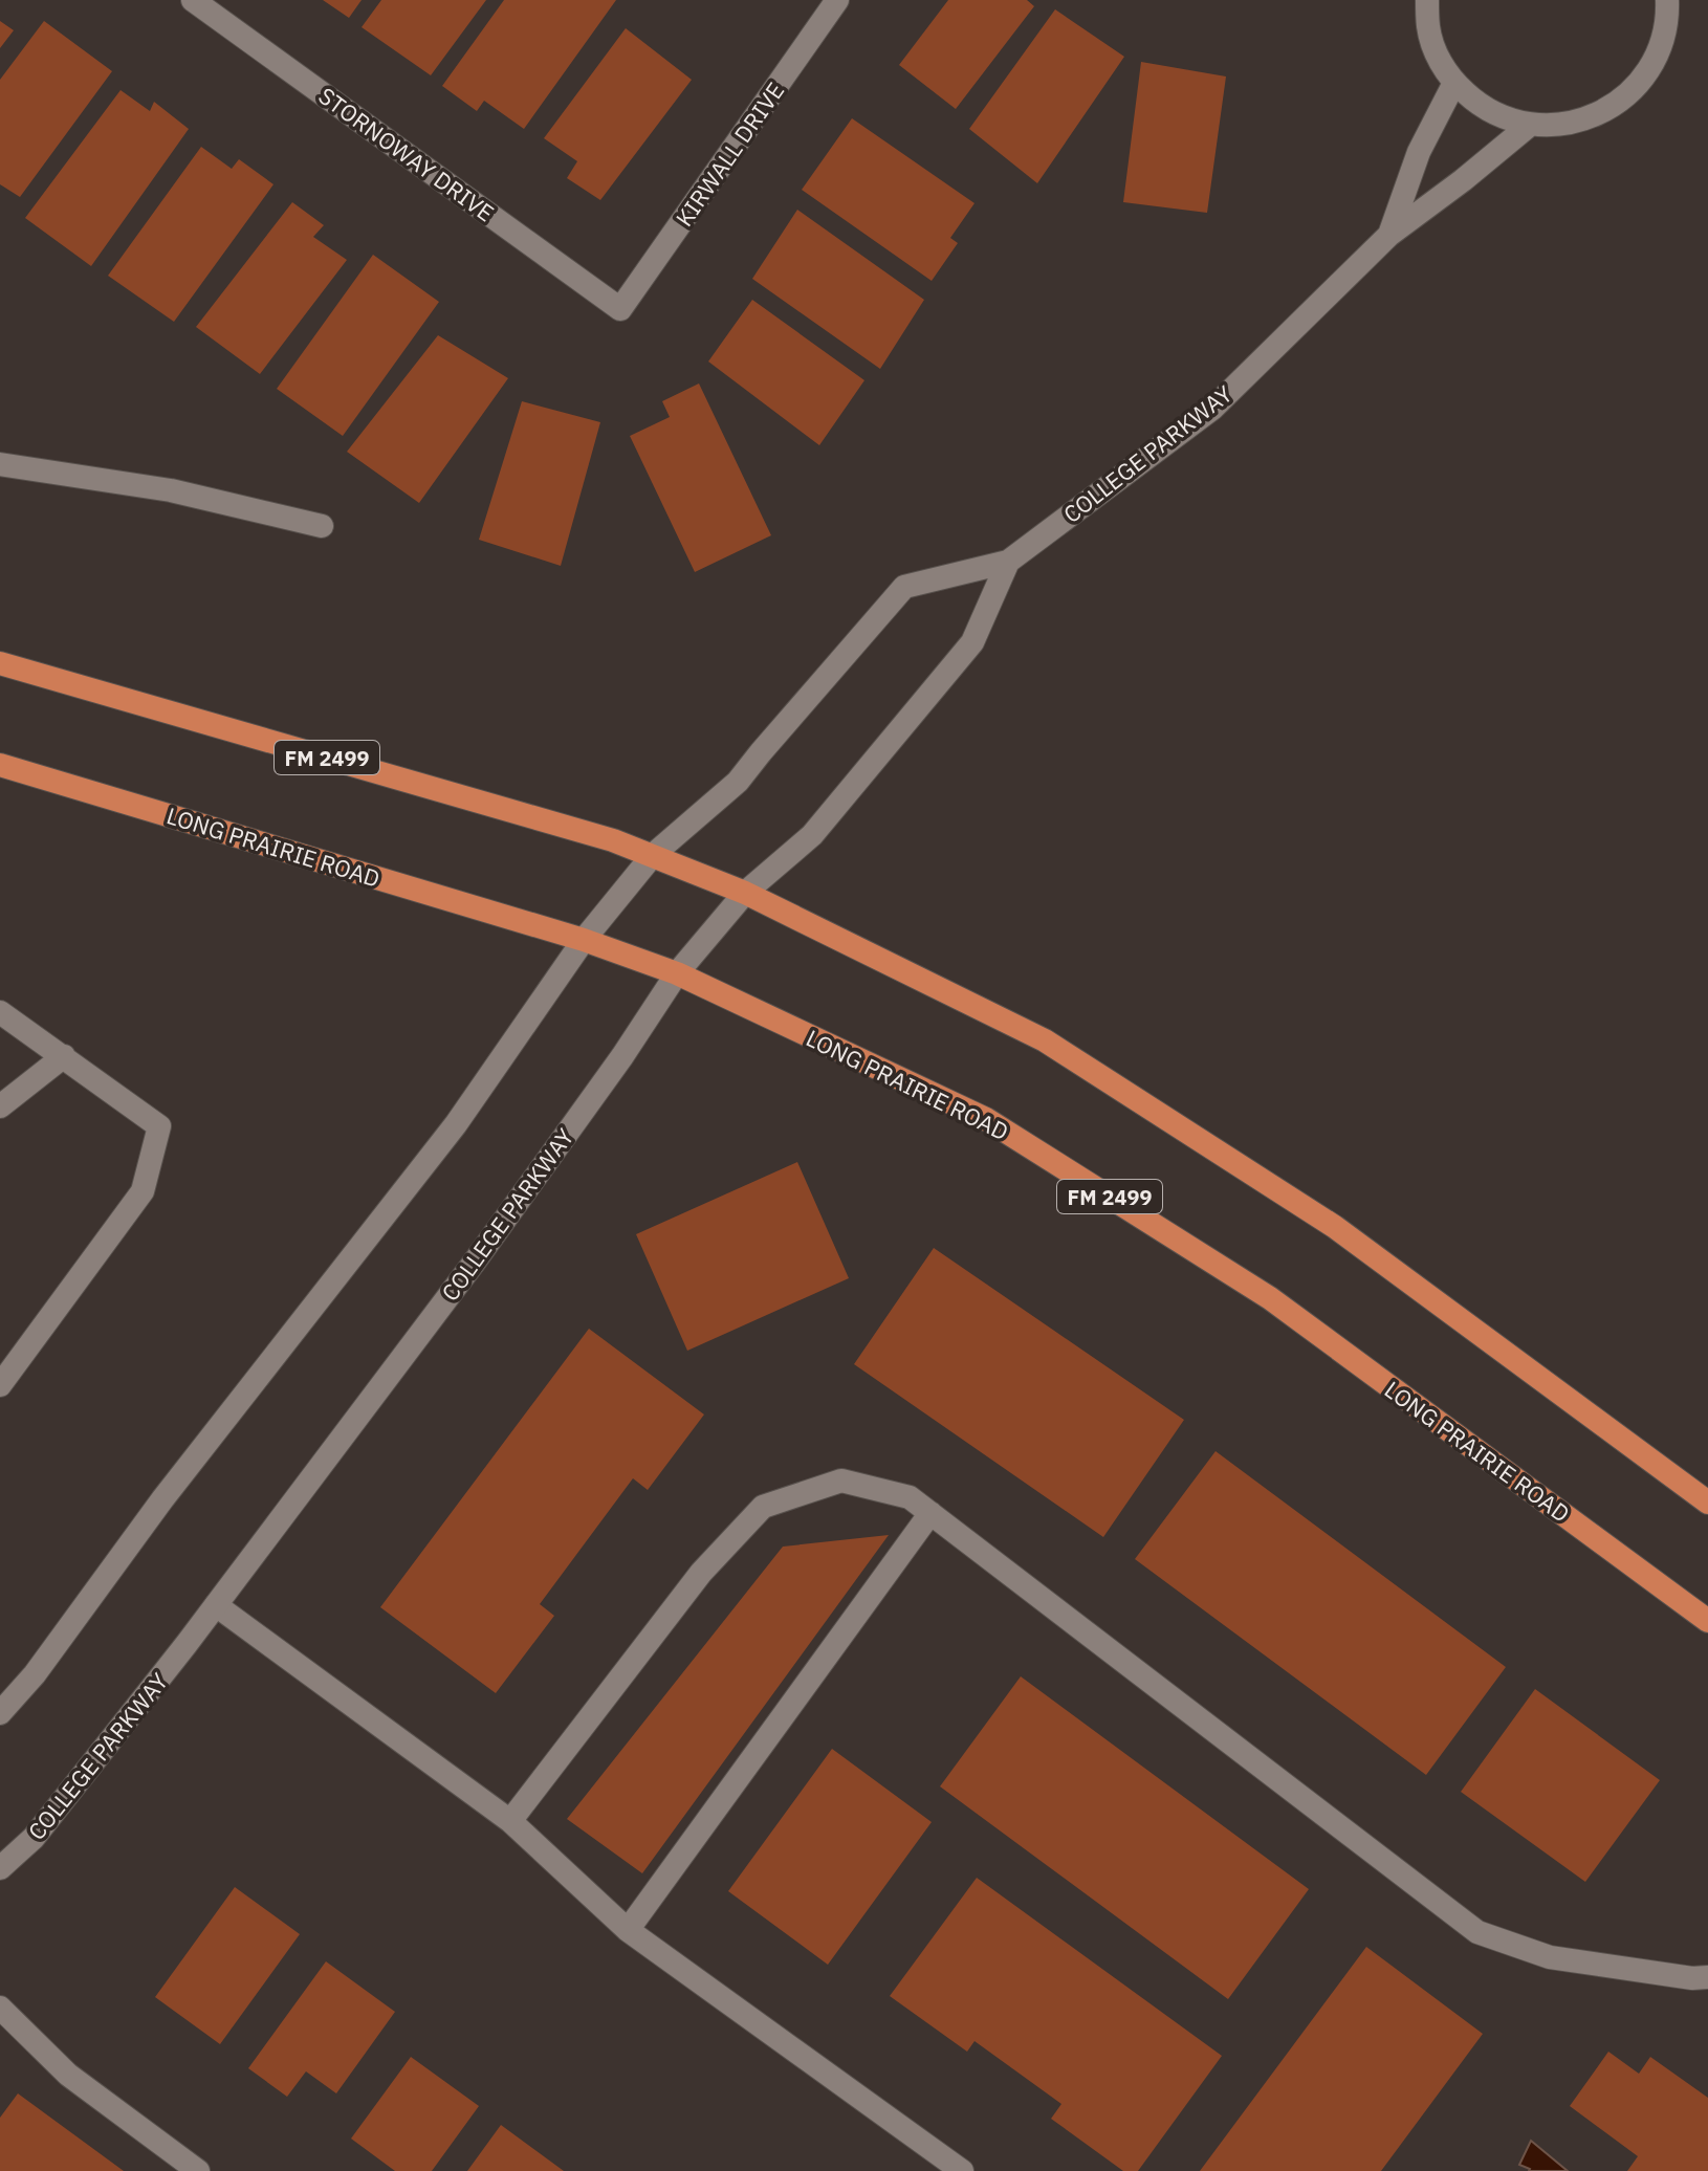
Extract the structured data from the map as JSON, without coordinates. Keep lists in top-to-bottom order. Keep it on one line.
{"streets":{"main road":["FM 2499","LONG PRAIRIE ROAD"],"street":["STORNOWAY DRIVE","KIRWALL DRIVE","COLLEGE PARKWAY"]},"crossings":[["STORNOWAY DRIVE","KIRWALL DRIVE"],["COLLEGE PARKWAY","FM 2499"],["COLLEGE PARKWAY","LONG PRAIRIE ROAD"]]}
